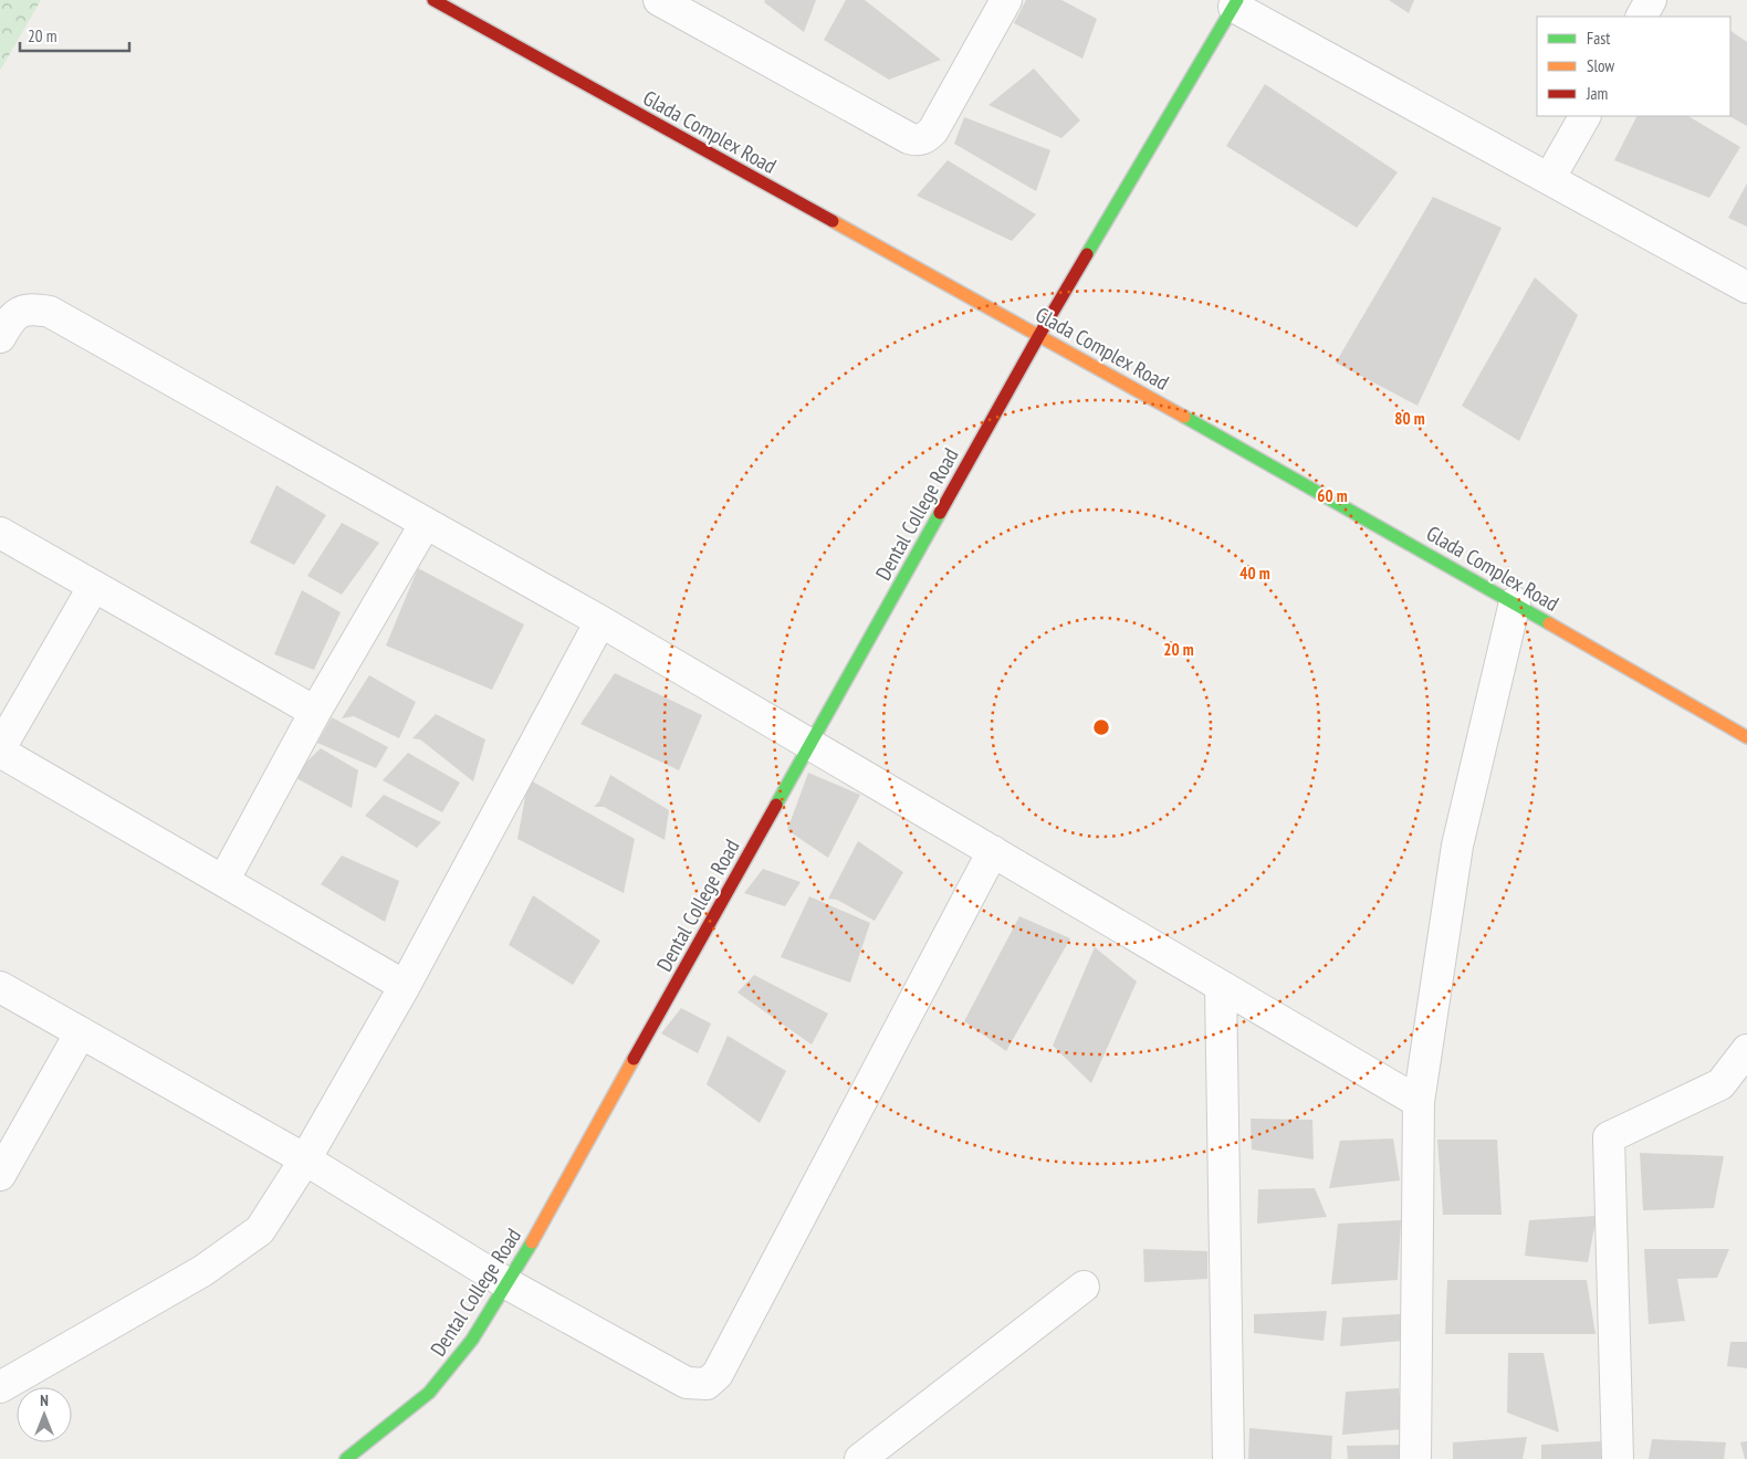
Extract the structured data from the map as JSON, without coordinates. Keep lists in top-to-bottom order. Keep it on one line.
{"streets":{"street":["Glada Complex Road","Dental College Road"]},"crossings":[["Glada Complex Road","Dental College Road"]],"legend":["Fast","Slow","Jam"],"scale_bar":"20 m","north":"top","rings":["80 m","60 m","40 m","20 m"]}
